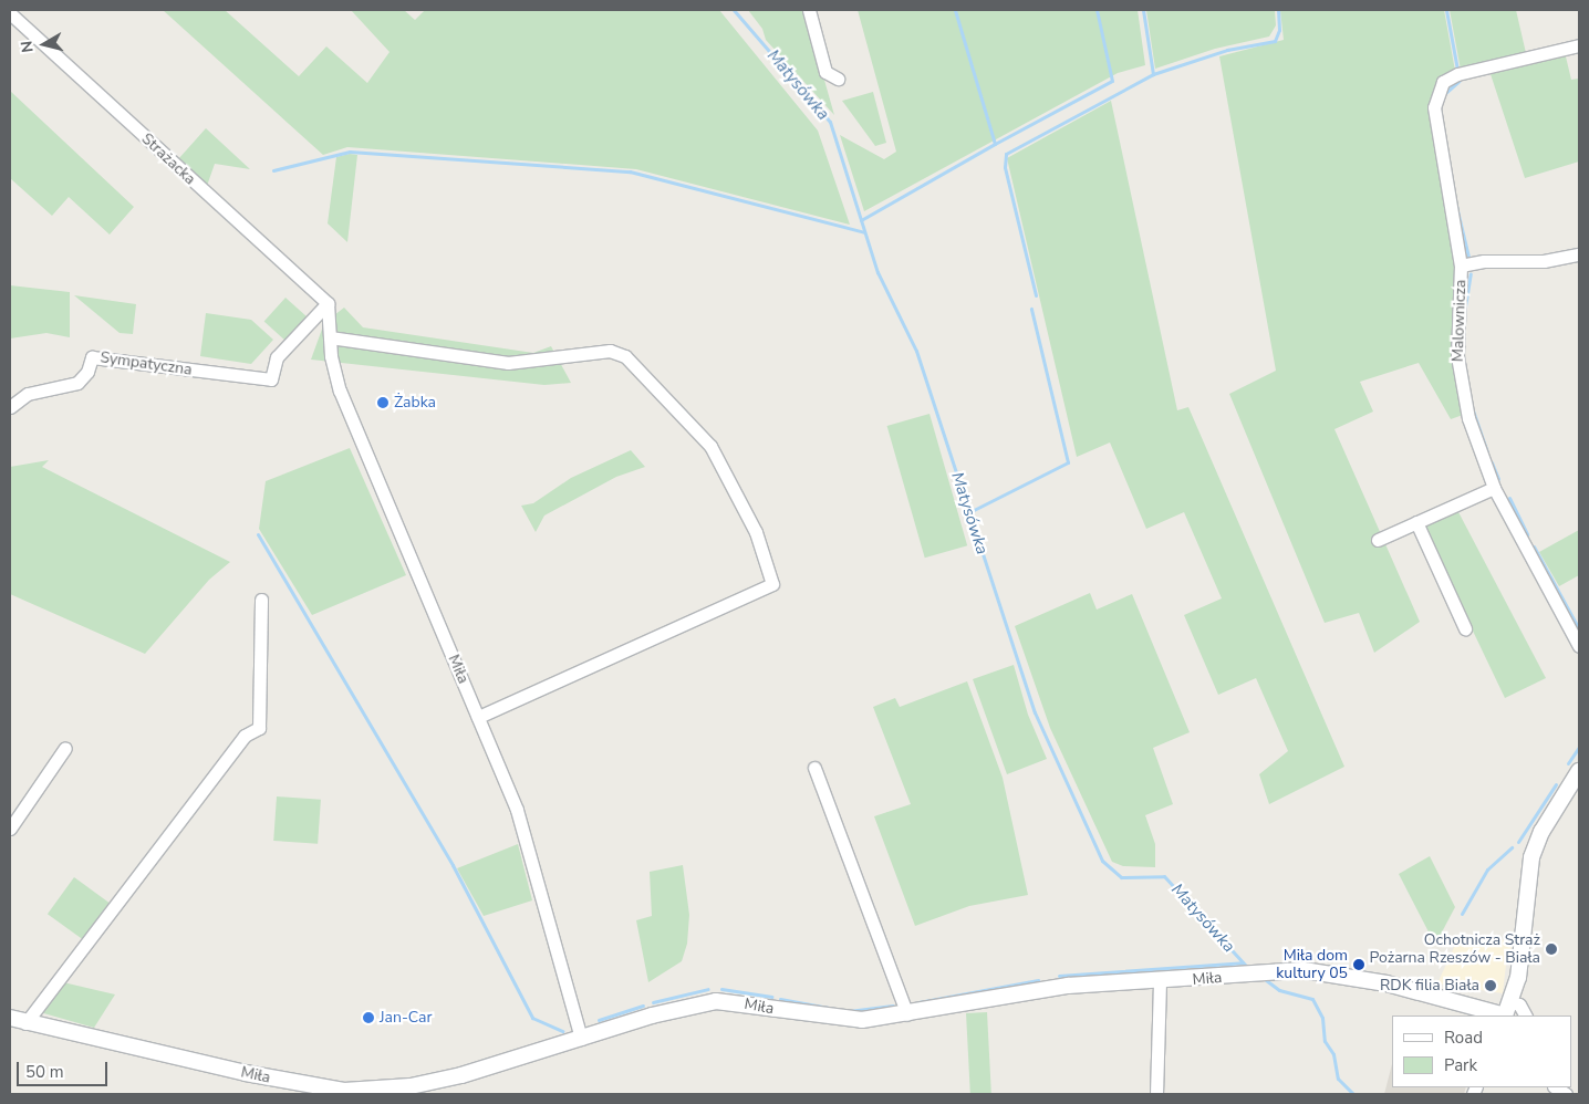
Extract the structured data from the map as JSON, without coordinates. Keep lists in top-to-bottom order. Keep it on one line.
{"streets":{"street":["Strażacka","Malownicza","Sympatyczna","Miła"]},"crossings":[["Strażacka","Sympatyczna"],["Strażacka","Miła"],["Sympatyczna","Miła"]],"water":["Matysówka"],"places":["Żabka","Ochotnicza Straż Pożarna Rzeszów - Biała","Miła dom kultury 05","RDK filia Biała","Jan-Car"],"legend":["Road","Park"],"scale_bar":"50 m","north":"left"}
